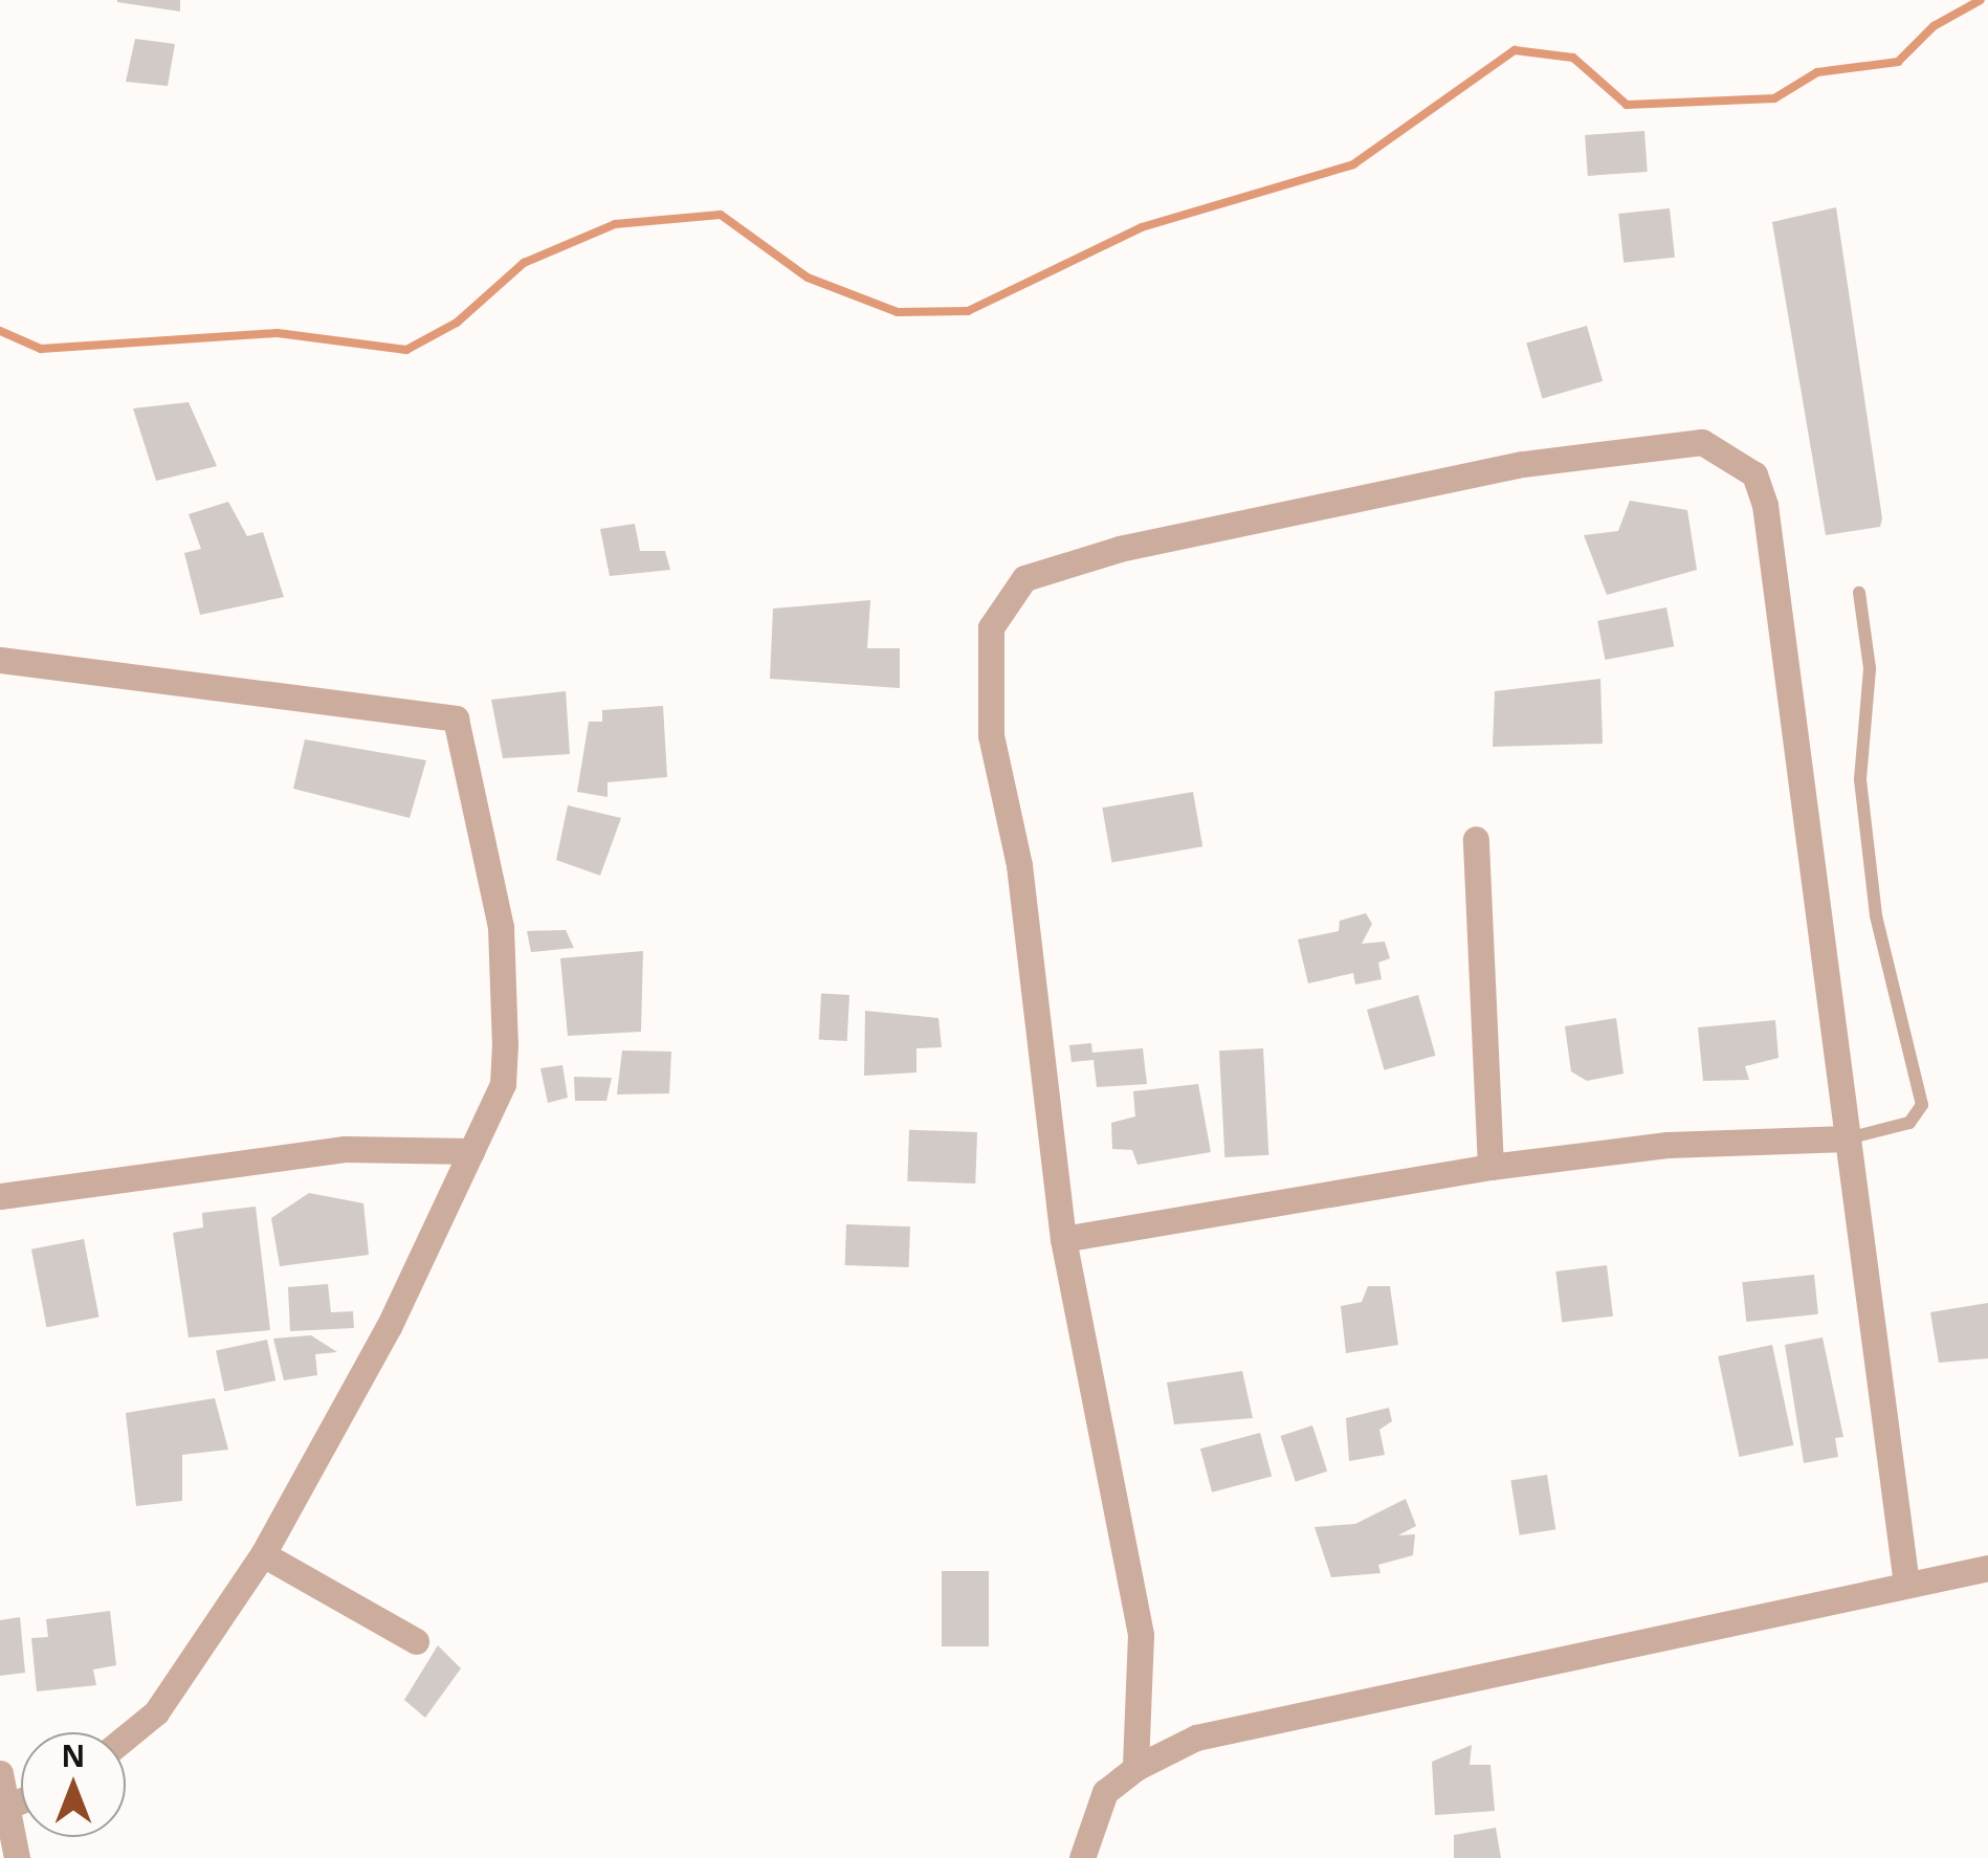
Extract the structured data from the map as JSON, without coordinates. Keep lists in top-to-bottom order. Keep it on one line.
{"north":"top"}
